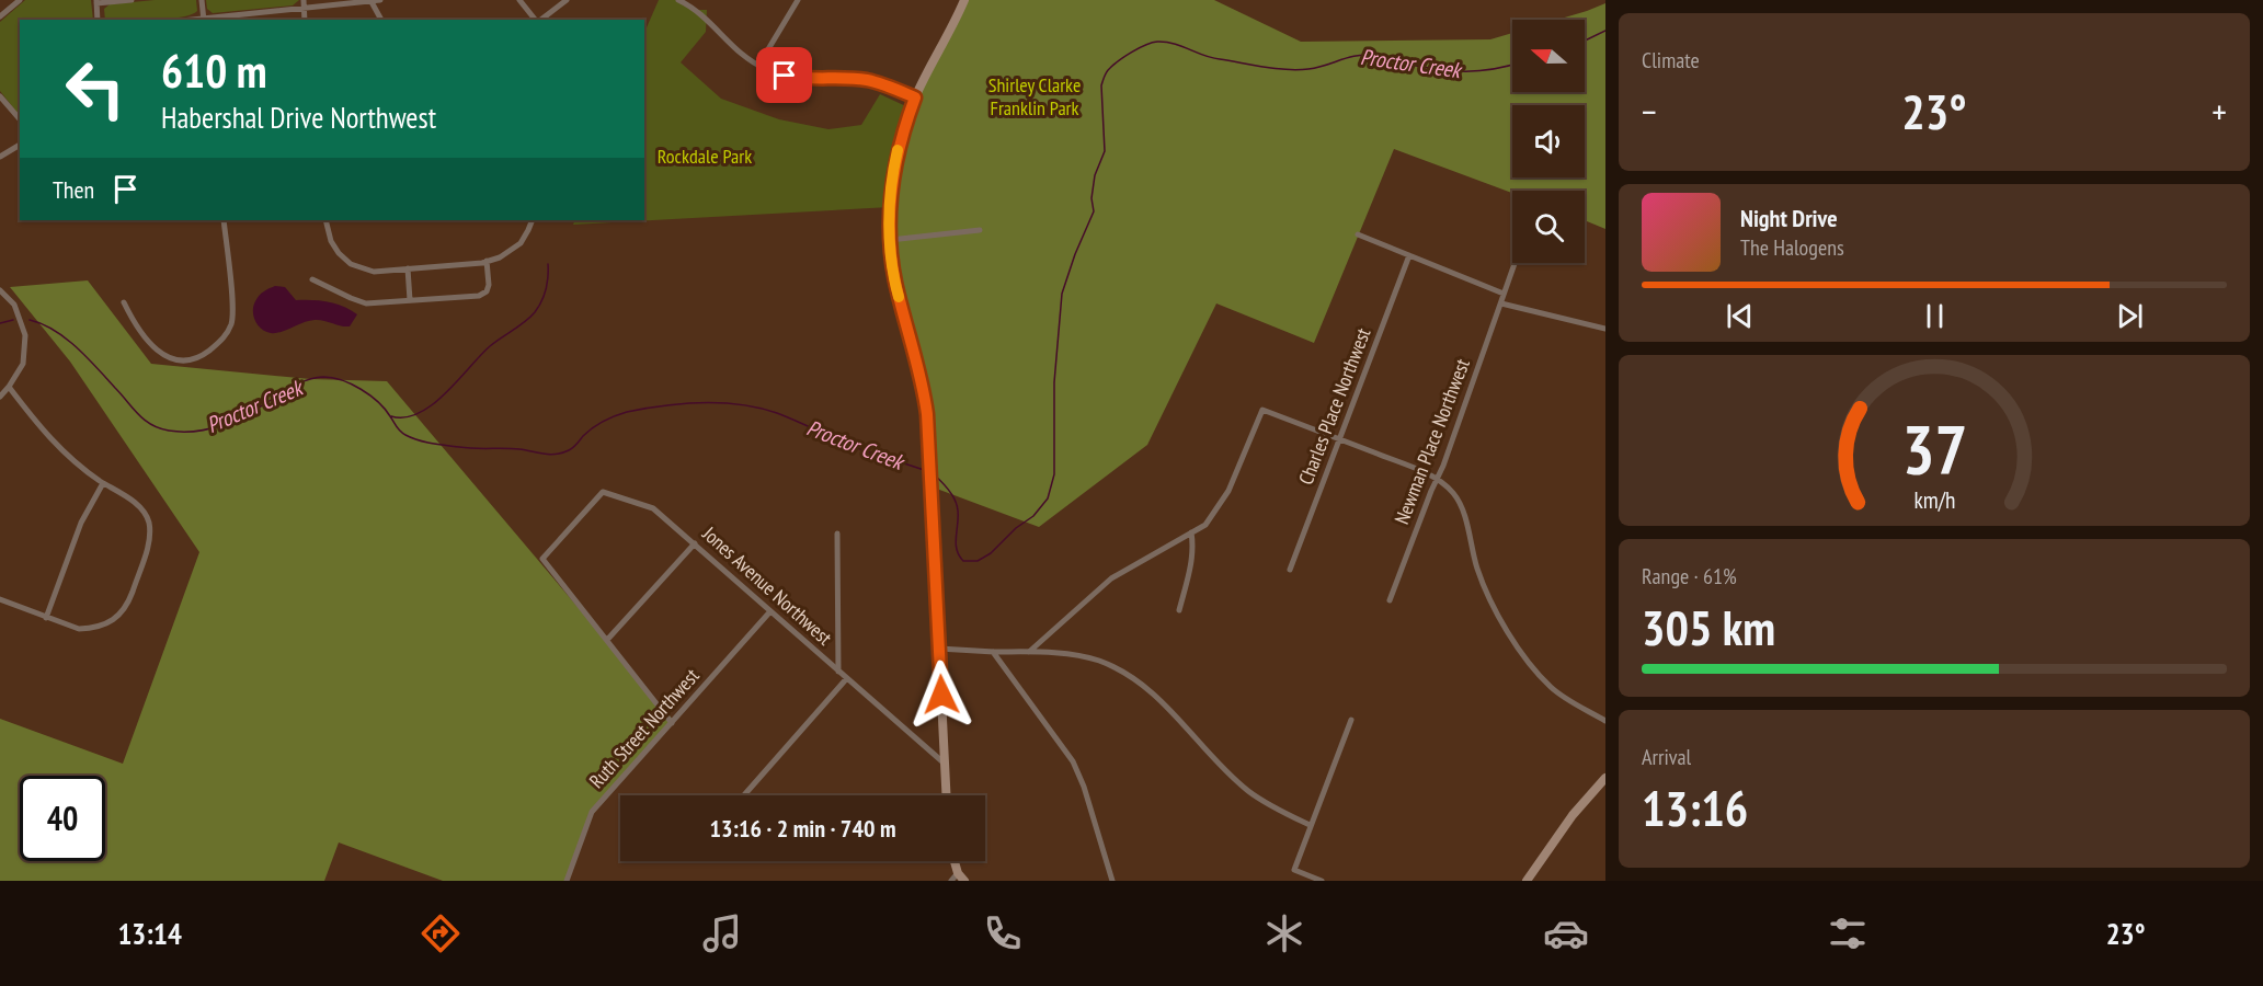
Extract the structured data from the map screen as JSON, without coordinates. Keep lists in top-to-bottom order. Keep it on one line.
{"streets":{"street":["Charles Place Northwest","Newman Place Northwest","Jones Avenue Northwest","Ruth Street Northwest"]},"crossings":[["Jones Avenue Northwest","Ruth Street Northwest"]],"water":["Proctor Creek"],"parks":["Shirley Clarke Franklin Park","Rockdale Park"],"north":"left","page":{"tile":["Climate",["Range · 61%","305 km"],["Arrival","13:16"]],"turn":["610 m","Habershal Drive Northwest"],"heat":["−","23°","+"],"then":"Then","song":["Night Drive","The Halogens"],"limit":"40","trip":"13:16 · 2 min · 740 m","tabs":["13:14","23°"],"gauge":["37","km/h"]}}
